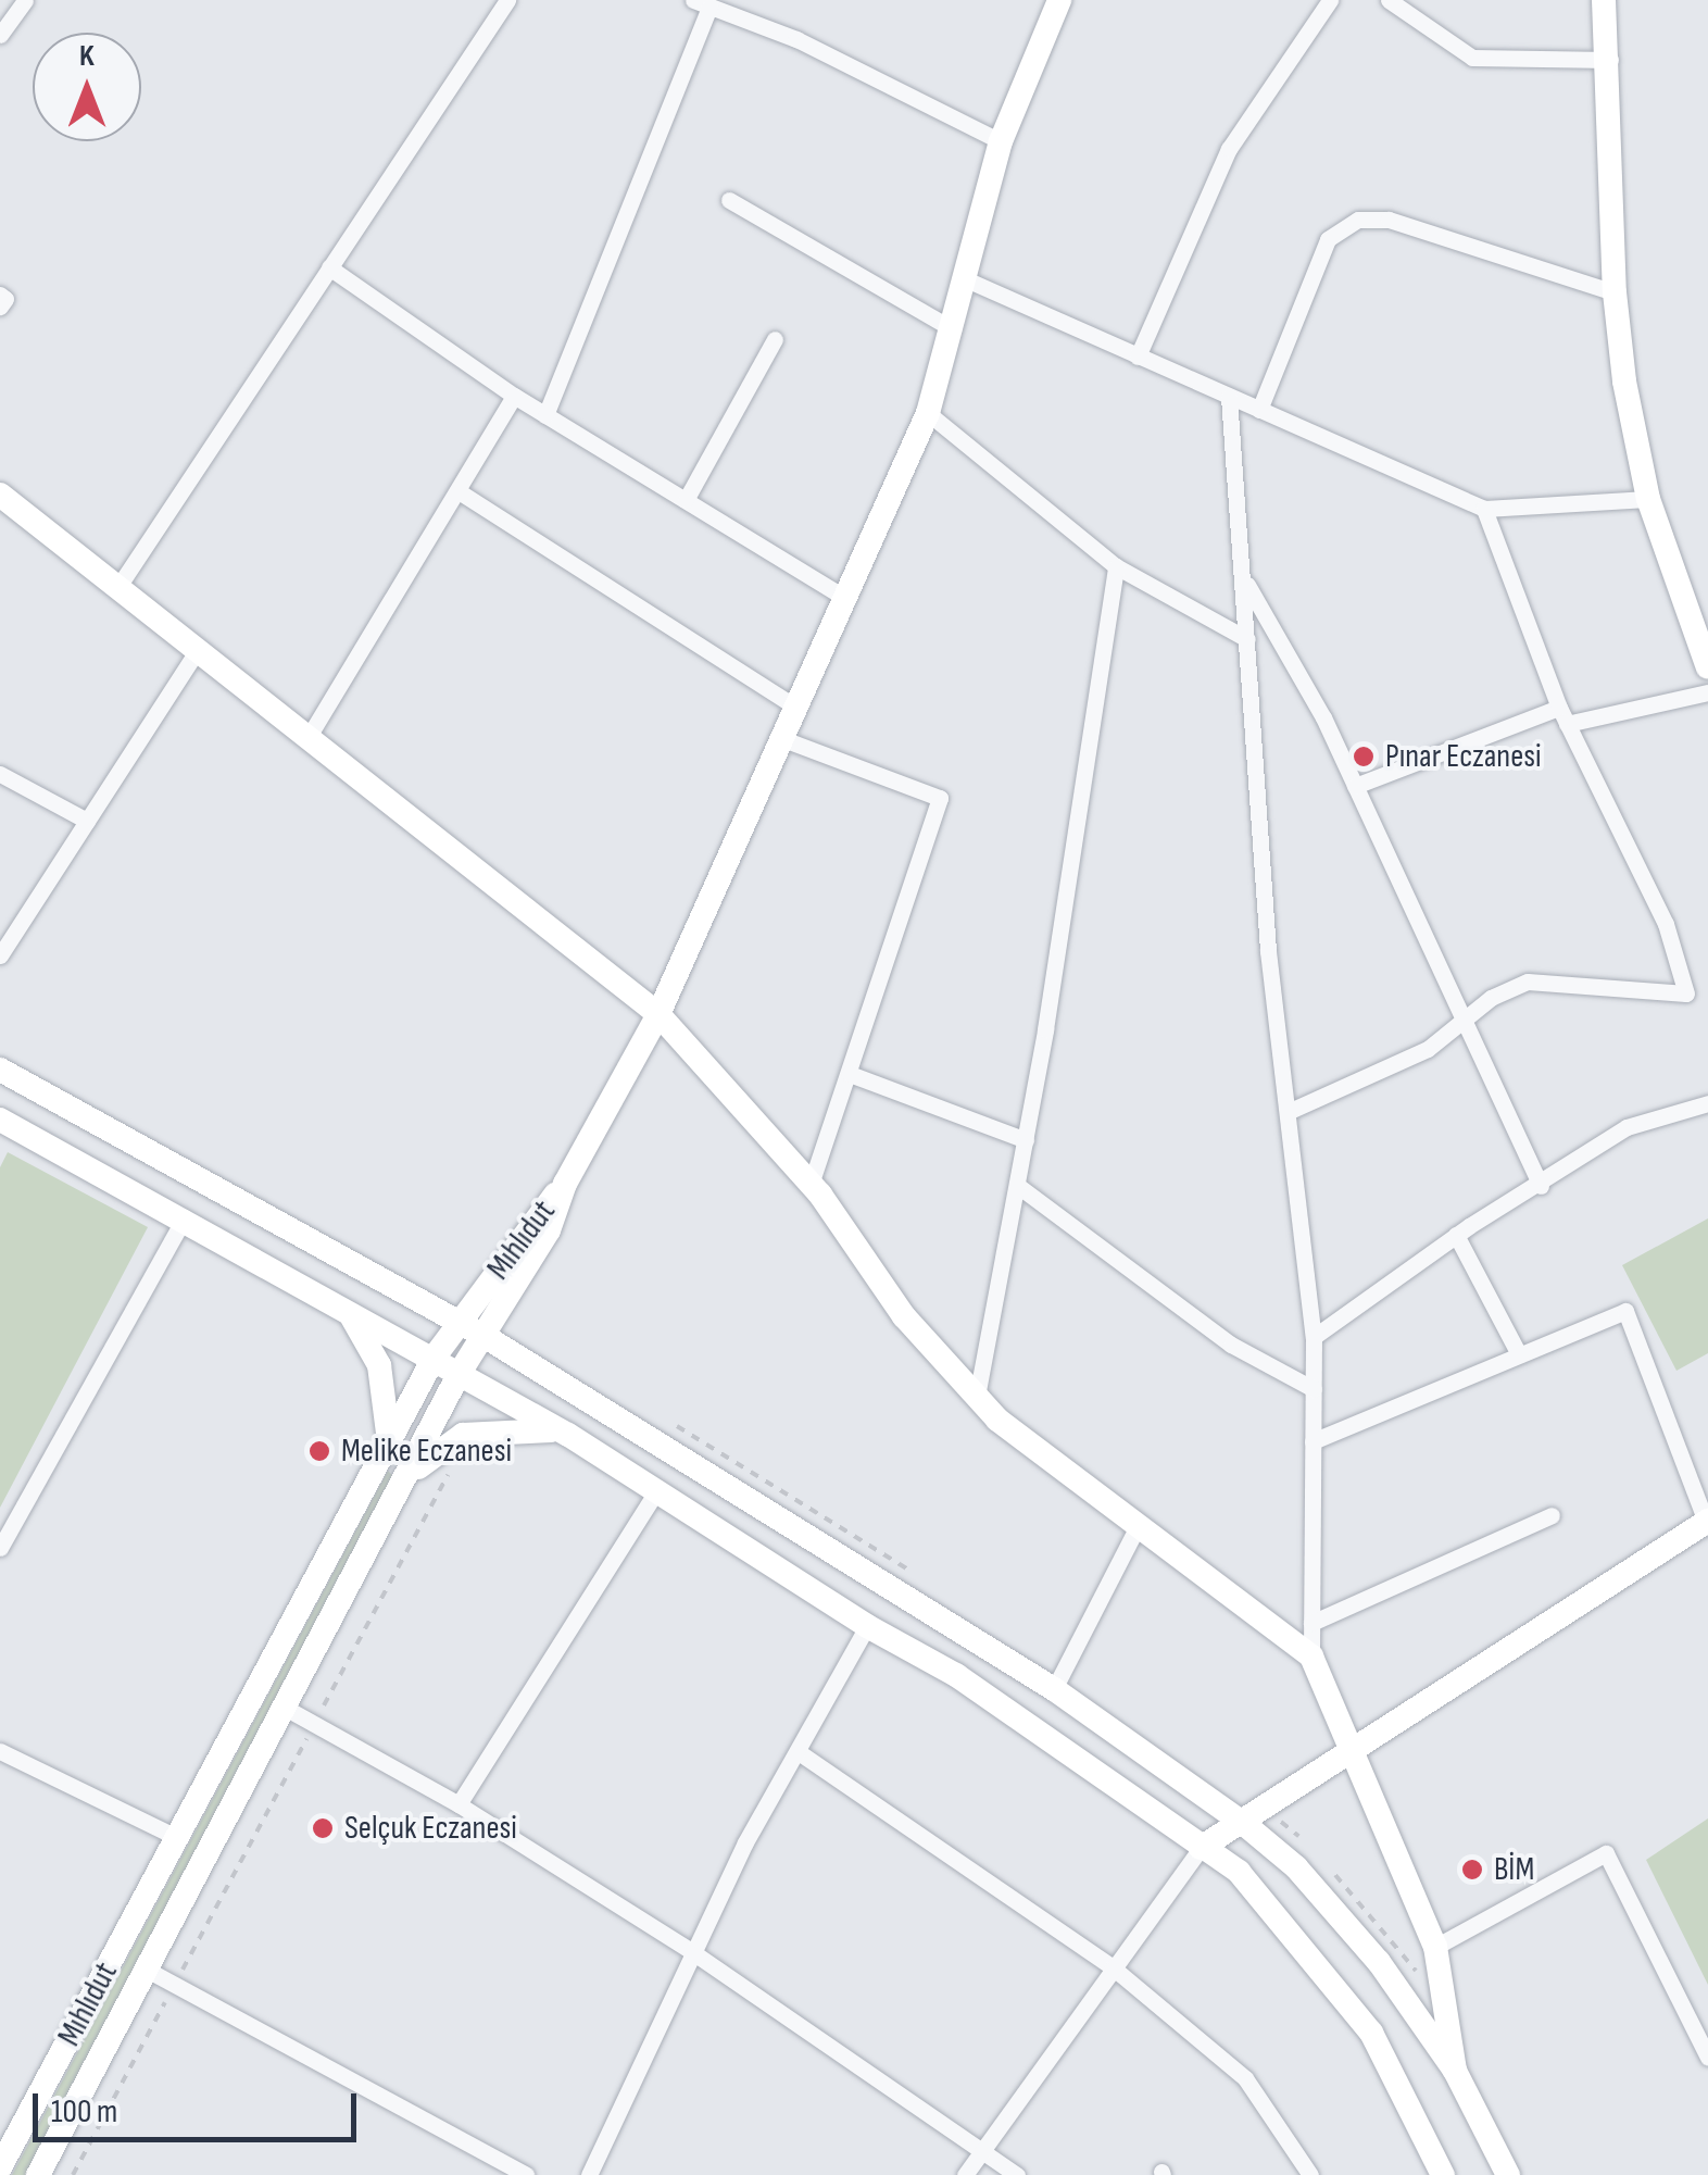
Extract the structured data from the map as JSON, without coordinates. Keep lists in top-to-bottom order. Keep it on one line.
{"streets":{"main road":["Mıhlıdut"]},"places":["Pınar Eczanesi","Melike Eczanesi","Selçuk Eczanesi","BİM"],"scale_bar":"100 m","north":"top"}
